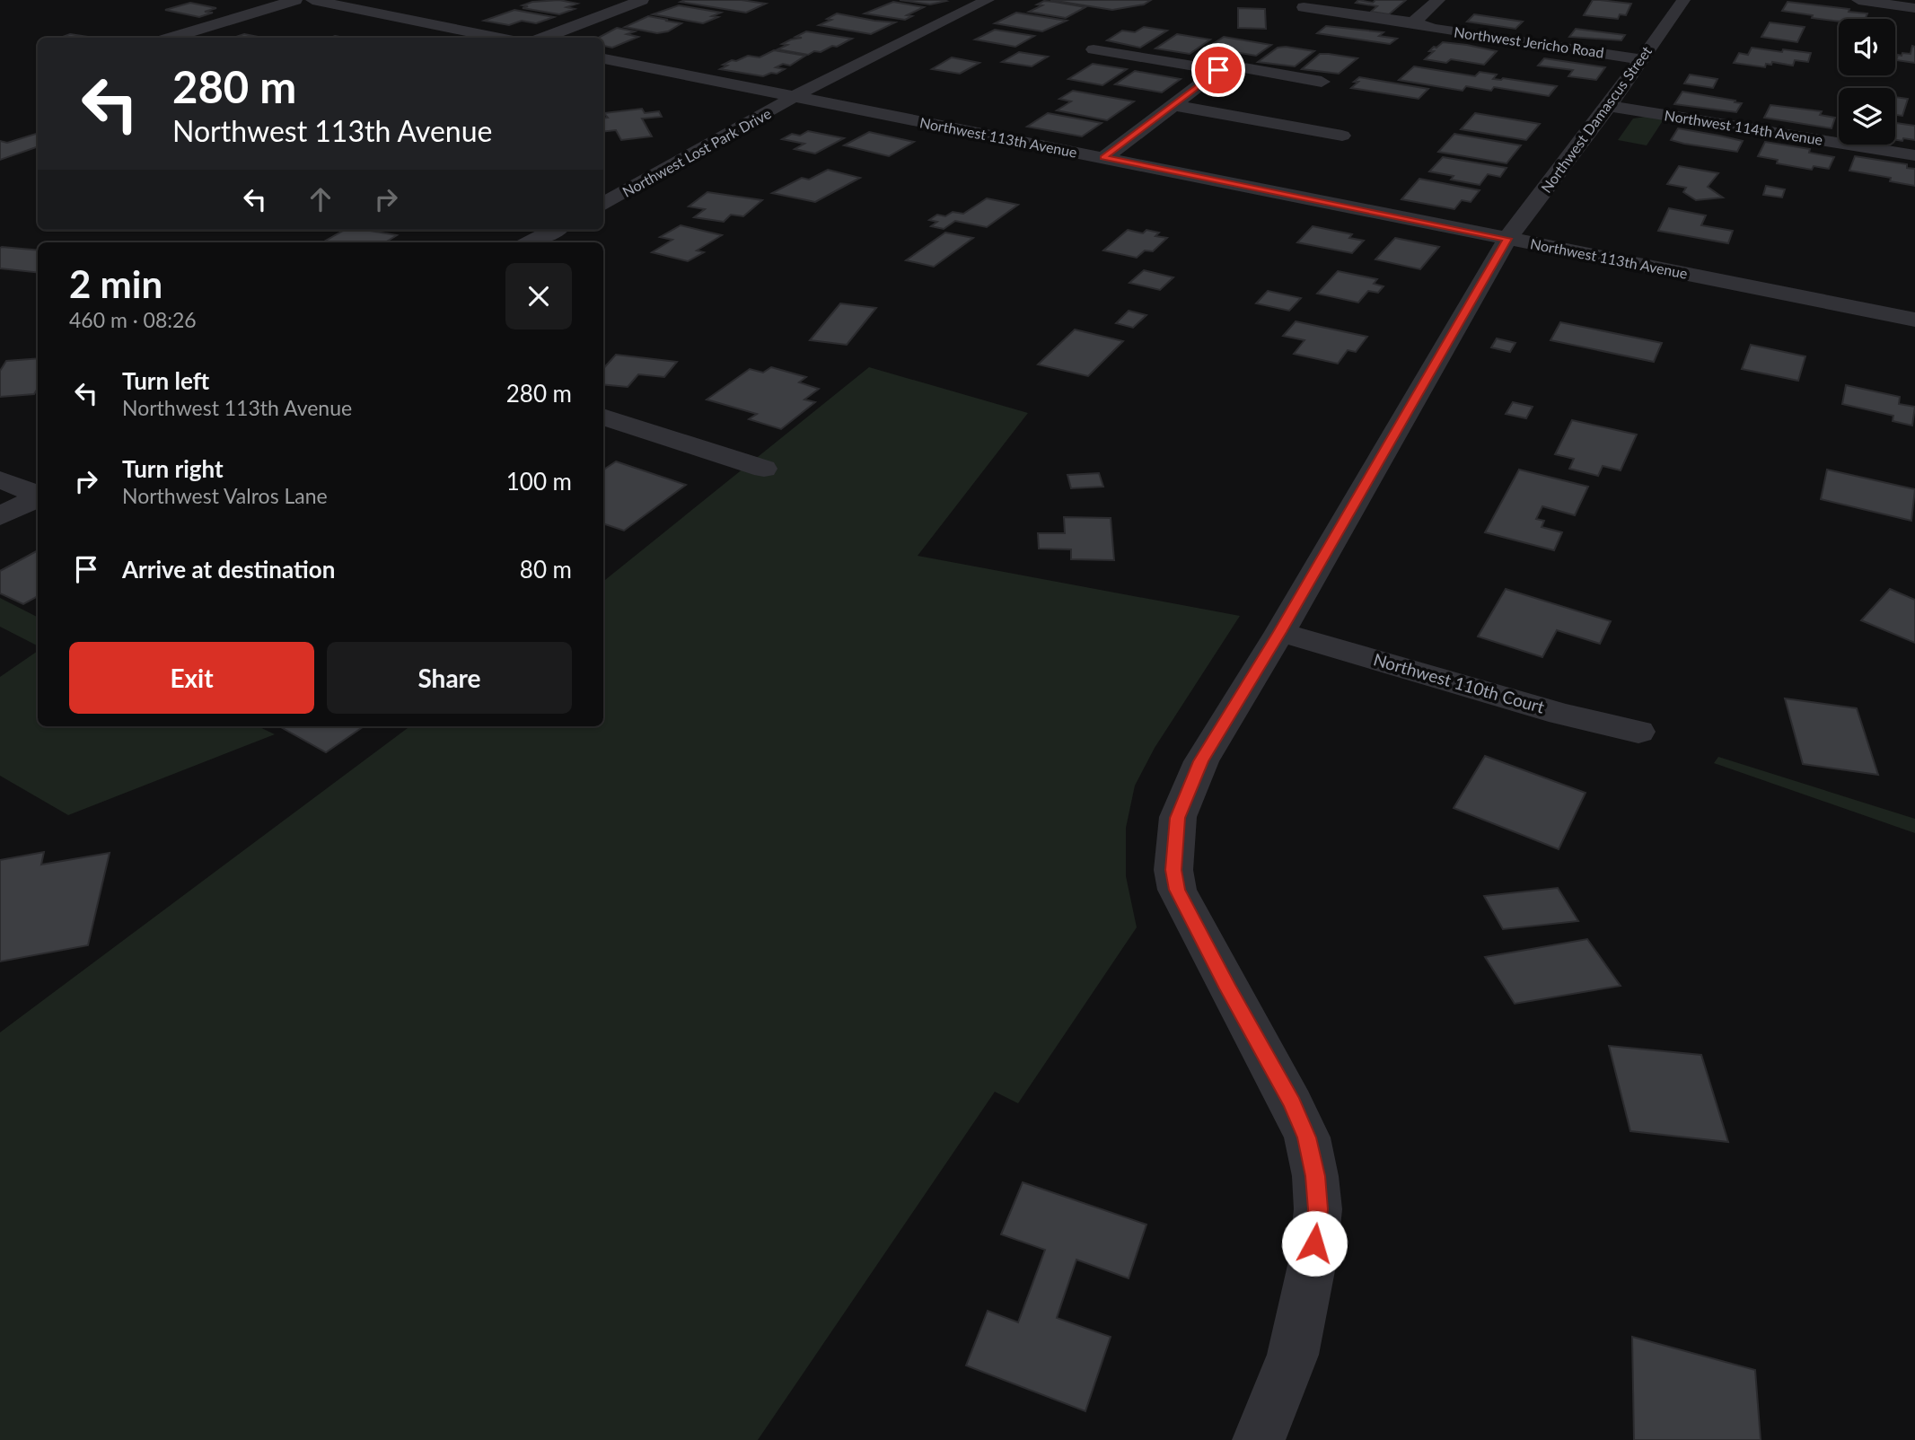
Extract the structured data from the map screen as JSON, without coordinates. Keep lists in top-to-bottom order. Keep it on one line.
{"streets":{"street":["Northwest Jericho Road","Northwest Damascus Street","Northwest 114th Avenue","Northwest 113th Avenue","Northwest Lost Park Drive","Northwest 110th Court"]},"crossings":[["Northwest Jericho Road","Northwest Damascus Street"],["Northwest Damascus Street","Northwest 114th Avenue"],["Northwest Damascus Street","Northwest 113th Avenue"],["Northwest 113th Avenue","Northwest Lost Park Drive"]],"page":{"turn":["280 m","Northwest 113th Avenue"],"heading":["2 min","460 m · 08:26"],"list":[{"name":"Turn left","note":"Northwest 113th Avenue","value":"280 m"},{"name":"Turn right","note":"Northwest Valros Lane","value":"100 m"},{"name":"Arrive at destination","value":"80 m"}],"buttons":["Exit","Share"]}}
